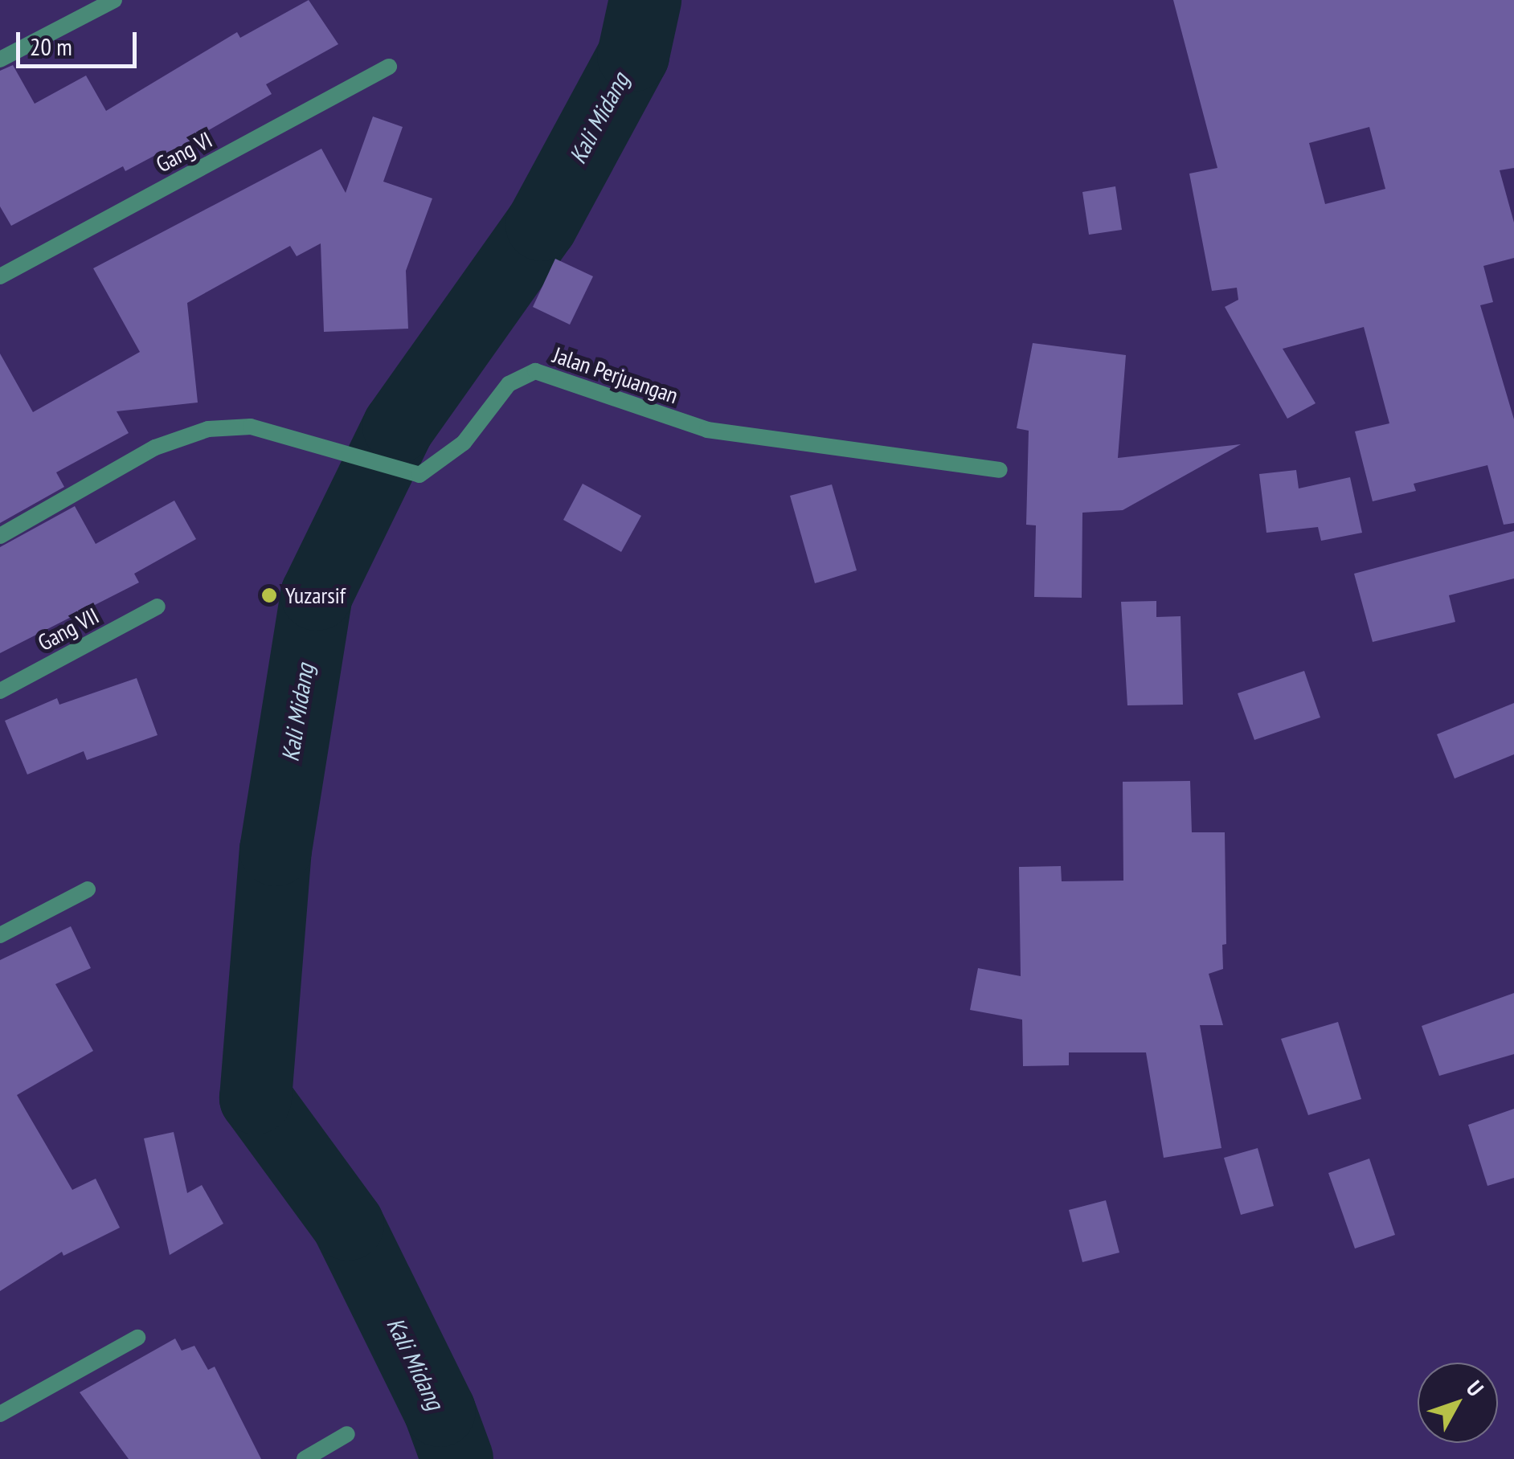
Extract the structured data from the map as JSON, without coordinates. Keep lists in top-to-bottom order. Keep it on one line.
{"streets":{"street":["Gang VI","Jalan Perjuangan","Gang VII"]},"water":["Kali Midang"],"places":["Yuzarsif"],"scale_bar":"20 m","north":"top right"}
